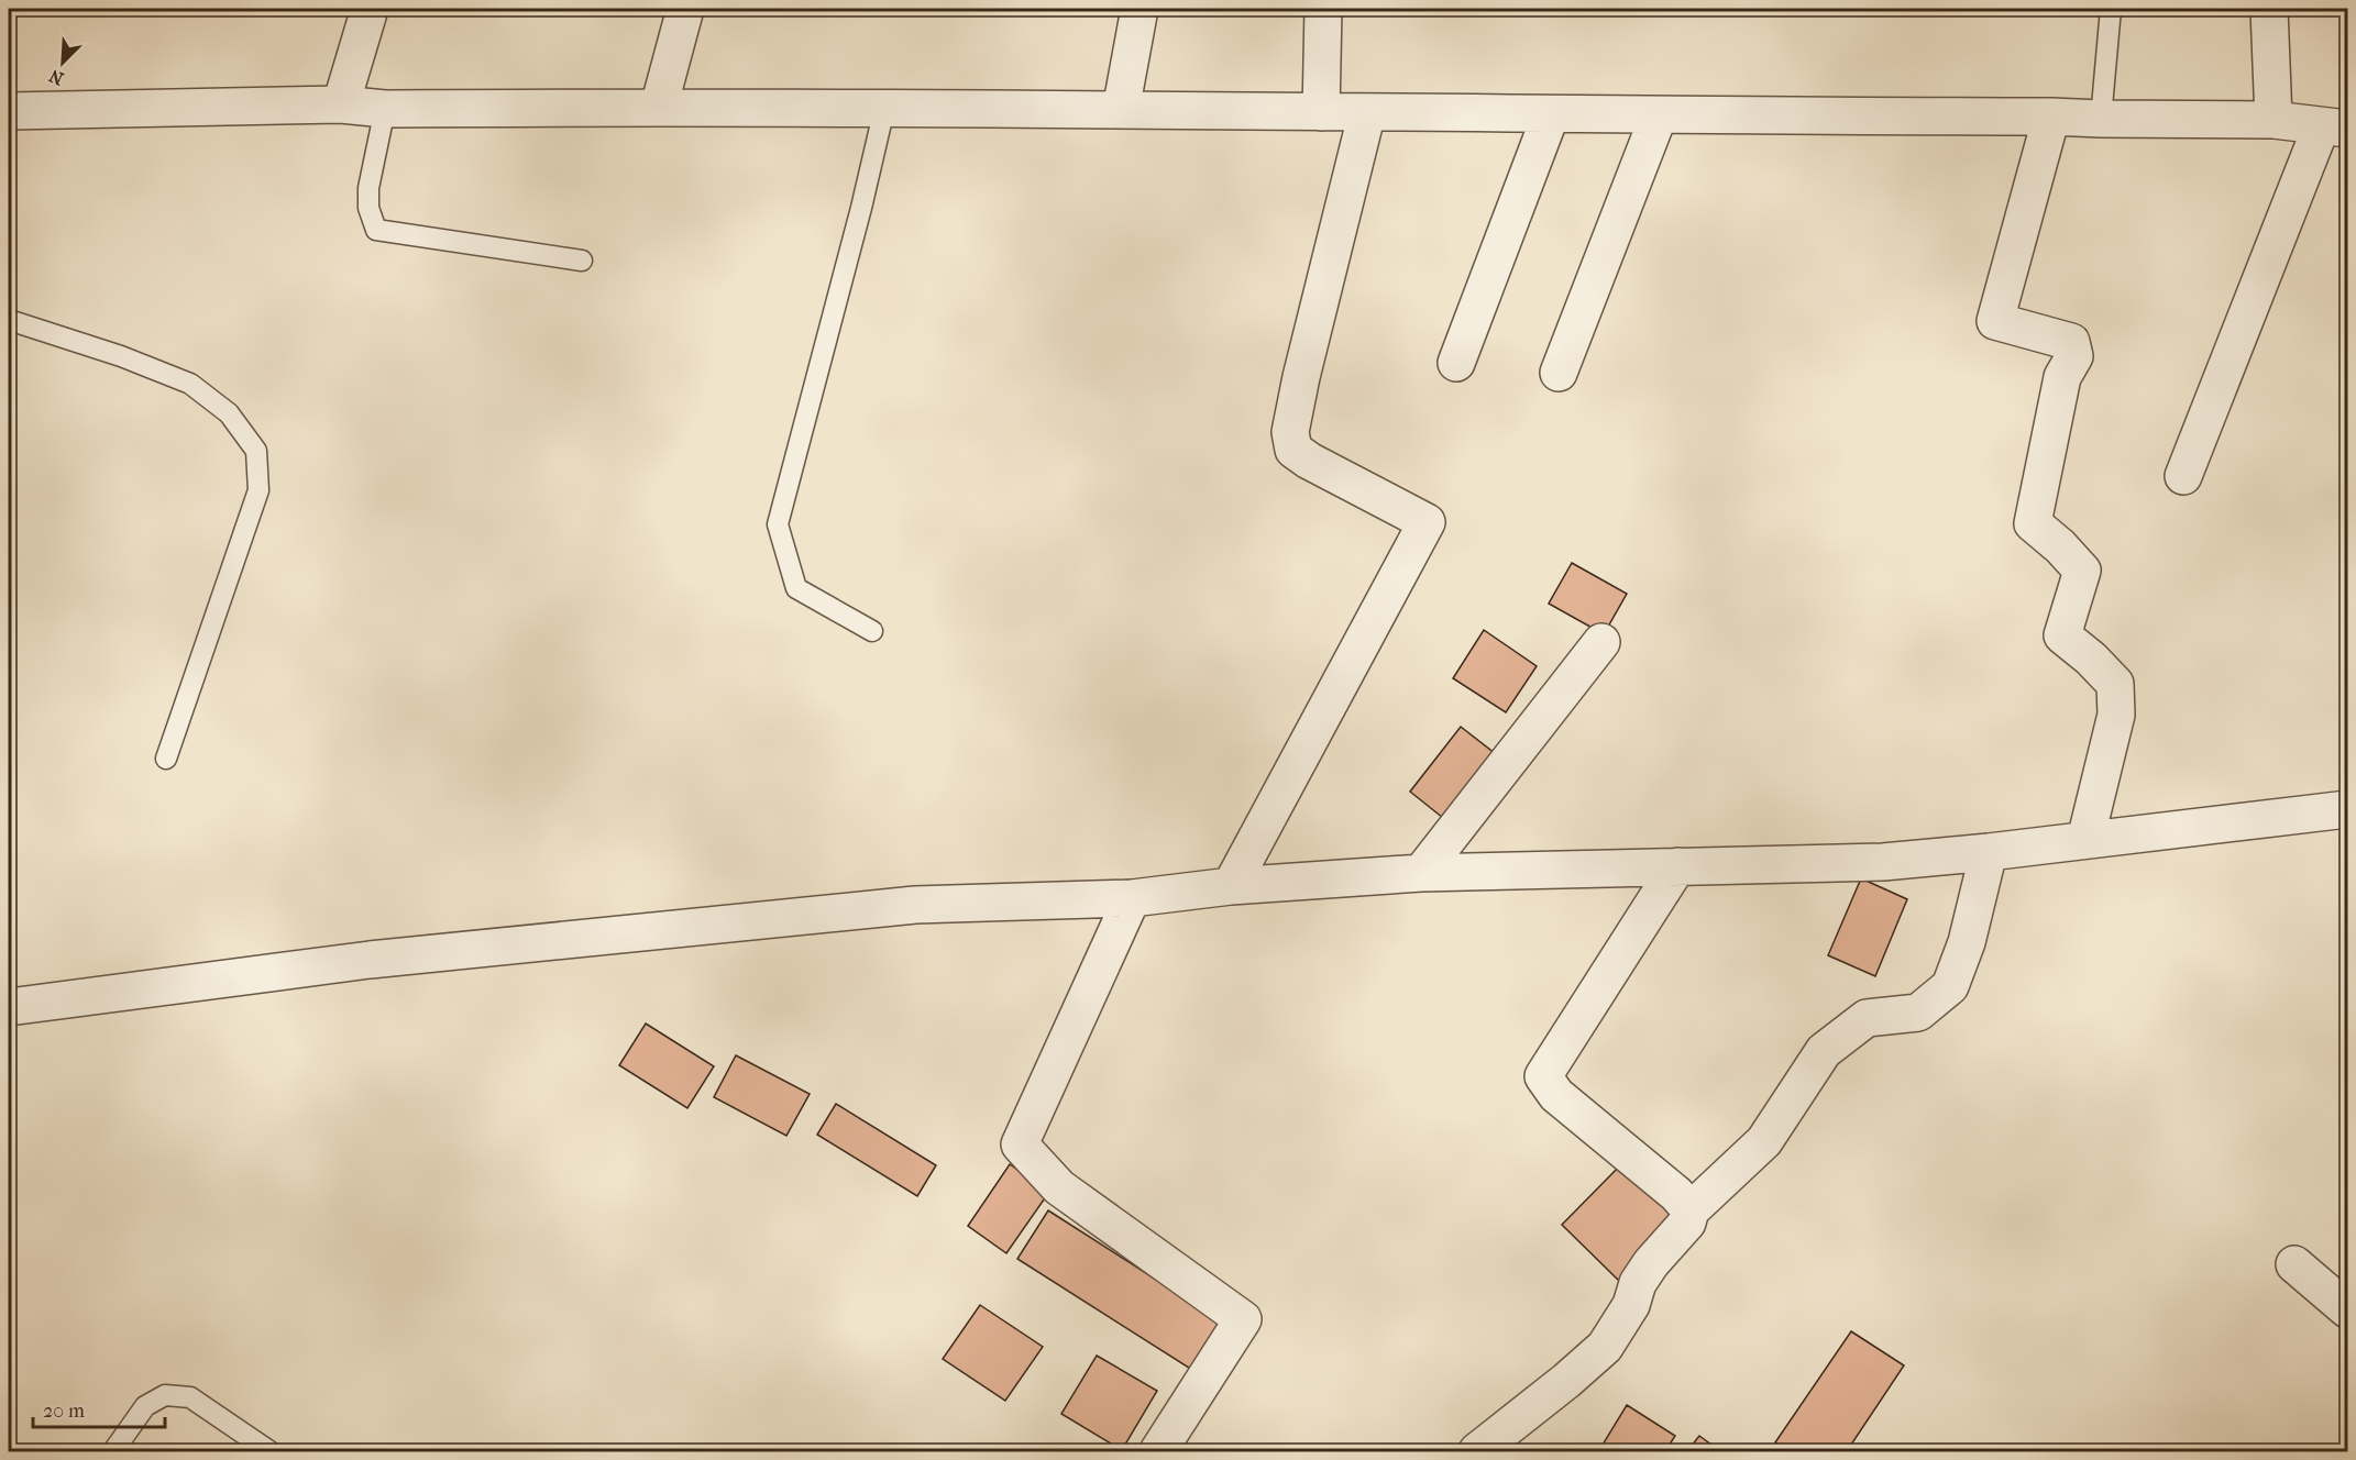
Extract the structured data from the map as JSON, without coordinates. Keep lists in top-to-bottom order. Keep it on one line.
{"scale_bar":"20 m","north":"bottom left"}
